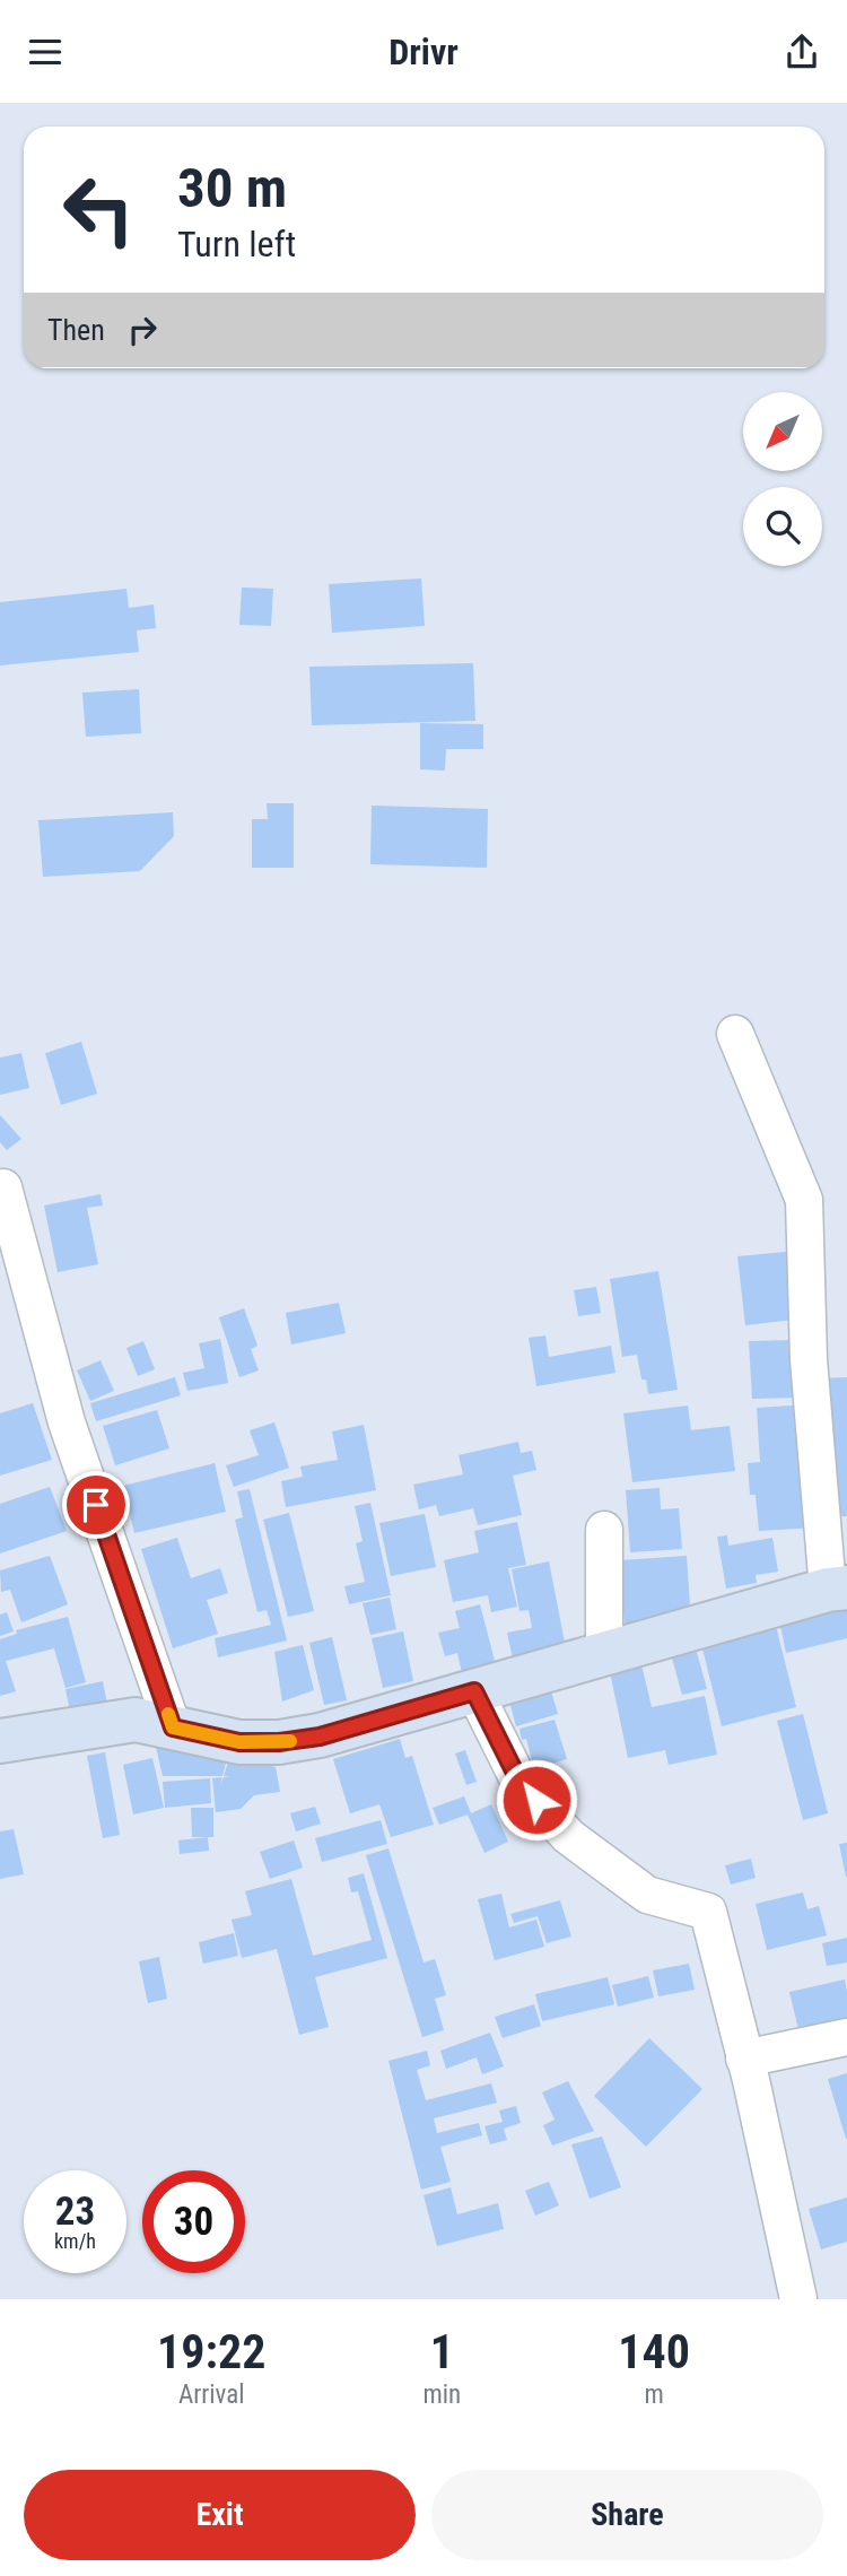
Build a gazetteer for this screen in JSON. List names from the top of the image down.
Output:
{
  "north": "bottom left",
  "page": {
    "header": "Drivr",
    "turn": ["30 m", "Turn left"],
    "then": "Then",
    "speed": "23 km/h",
    "limit": "30",
    "eta": [
      "19:22",
      "Arrival",
      "1",
      "min",
      "140",
      "m"
    ],
    "buttons": ["Exit", "Share"]
  }
}
